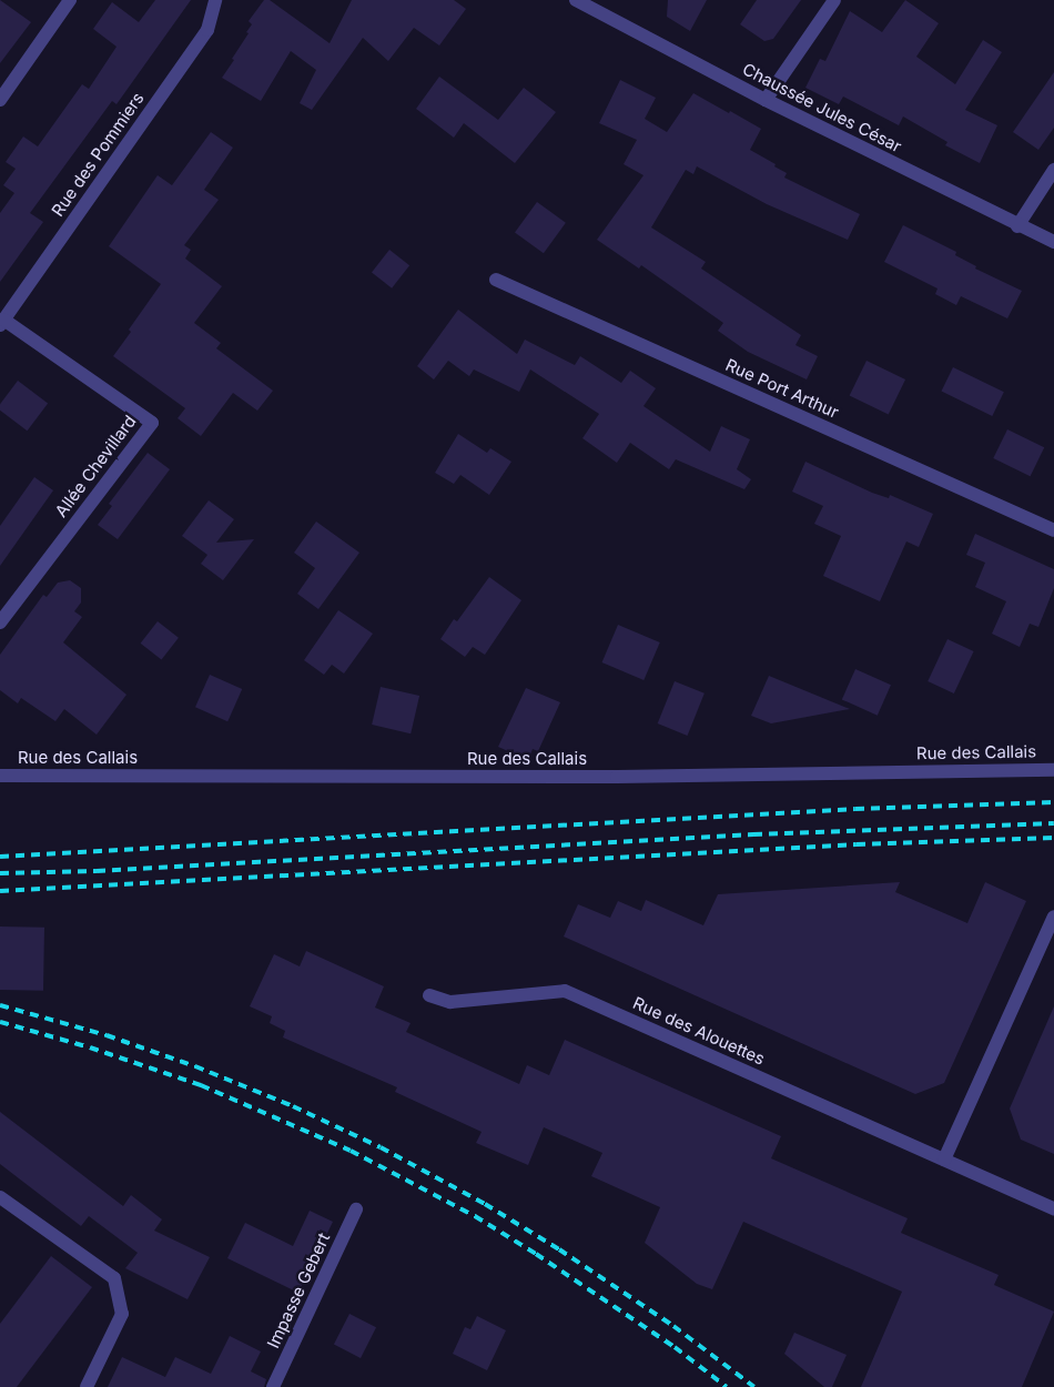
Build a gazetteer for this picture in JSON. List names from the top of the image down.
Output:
{
  "streets": {
    "street": [
      "Chaussée Jules César",
      "Rue des Pommiers",
      "Rue Port Arthur",
      "Allée Chevillard",
      "Rue des Callais",
      "Rue des Alouettes",
      "Impasse Gebert"
    ]
  },
  "crossings": [
    ["Rue des Pommiers", "Allée Chevillard"]
  ]
}
